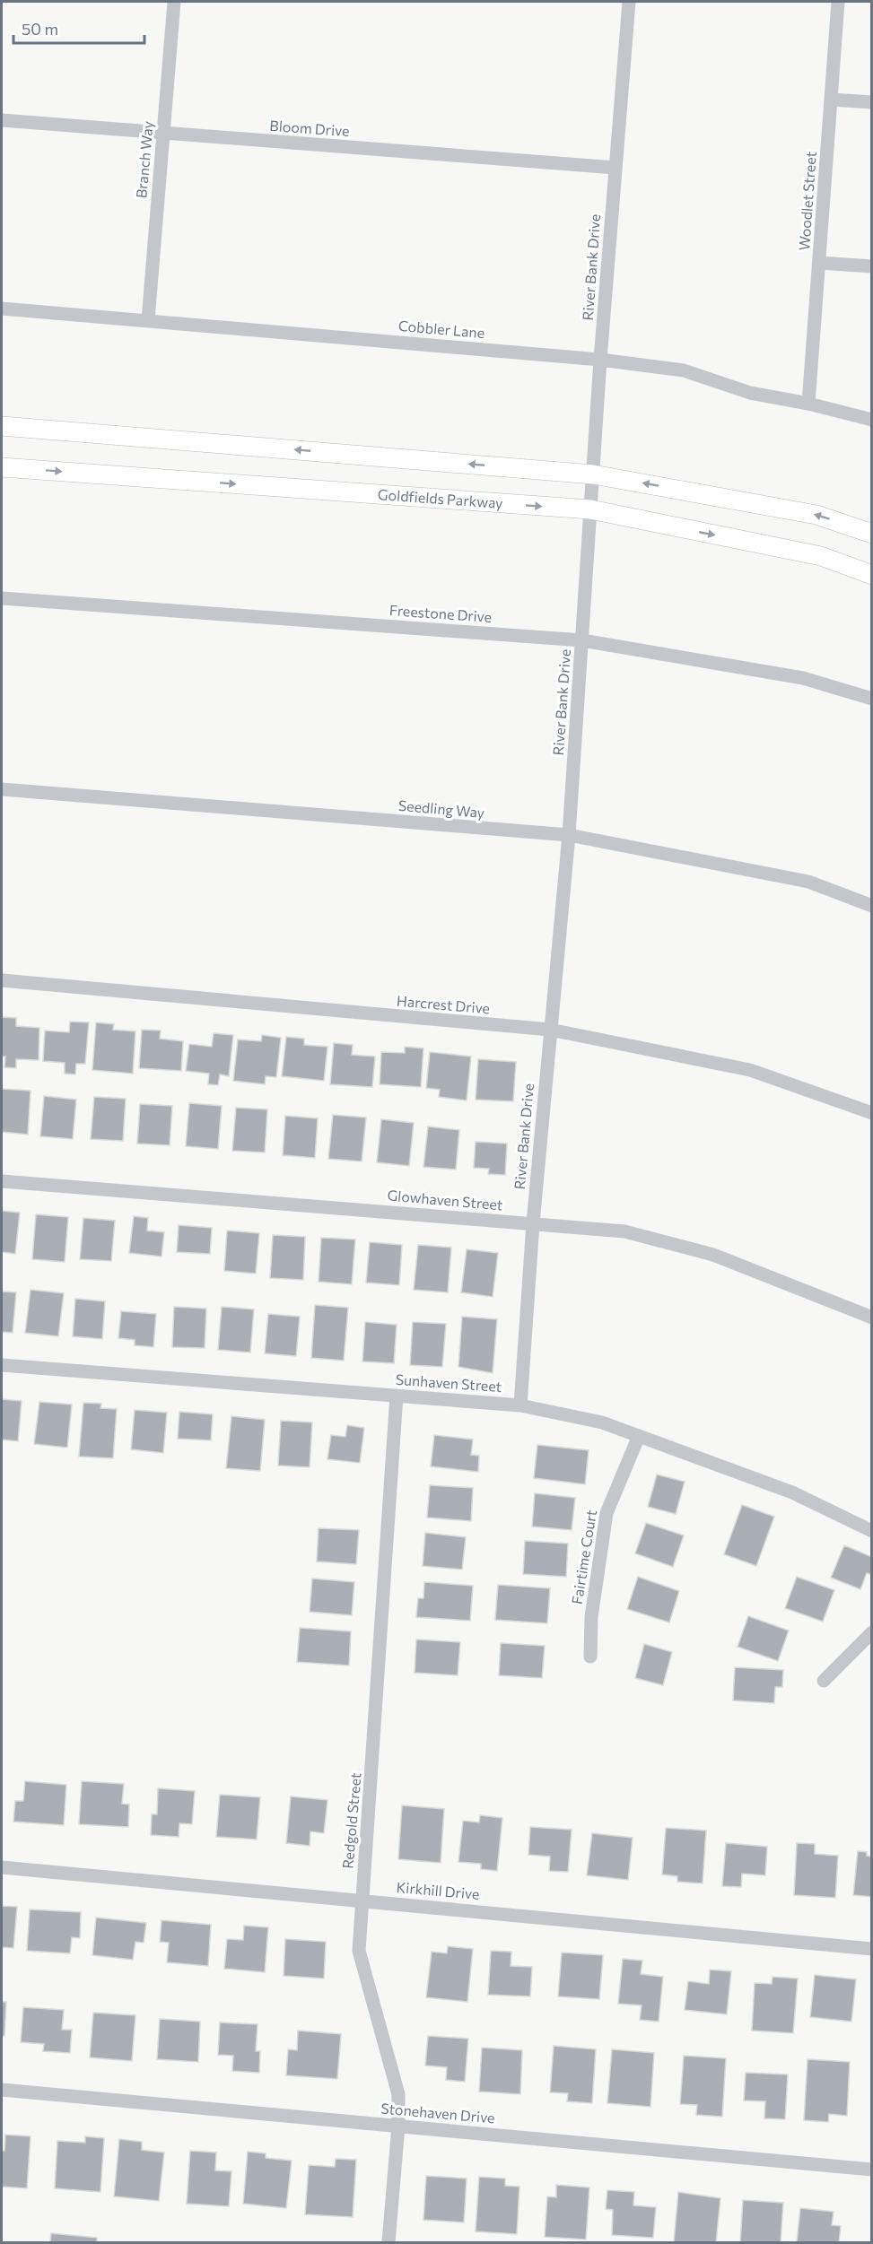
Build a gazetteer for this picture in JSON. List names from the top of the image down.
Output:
{
  "streets": {
    "main road": ["Goldfields Parkway"],
    "street": [
      "Bloom Drive",
      "Branch Way",
      "Woodlet Street",
      "River Bank Drive",
      "Cobbler Lane",
      "Freestone Drive",
      "Seedling Way",
      "Harcrest Drive",
      "Glowhaven Street",
      "Sunhaven Street",
      "Fairtime Court",
      "Redgold Street",
      "Kirkhill Drive",
      "Stonehaven Drive"
    ]
  },
  "crossings": [
    ["Bloom Drive", "Branch Way"],
    ["Bloom Drive", "River Bank Drive"],
    ["Branch Way", "Cobbler Lane"],
    ["Woodlet Street", "Cobbler Lane"],
    ["River Bank Drive", "Cobbler Lane"],
    ["River Bank Drive", "Goldfields Parkway"],
    ["River Bank Drive", "Freestone Drive"],
    ["River Bank Drive", "Seedling Way"],
    ["River Bank Drive", "Harcrest Drive"],
    ["River Bank Drive", "Glowhaven Street"],
    ["River Bank Drive", "Sunhaven Street"],
    ["Sunhaven Street", "Fairtime Court"],
    ["Sunhaven Street", "Redgold Street"],
    ["Redgold Street", "Kirkhill Drive"],
    ["Redgold Street", "Stonehaven Drive"]
  ],
  "scale_bar": "50 m"
}
